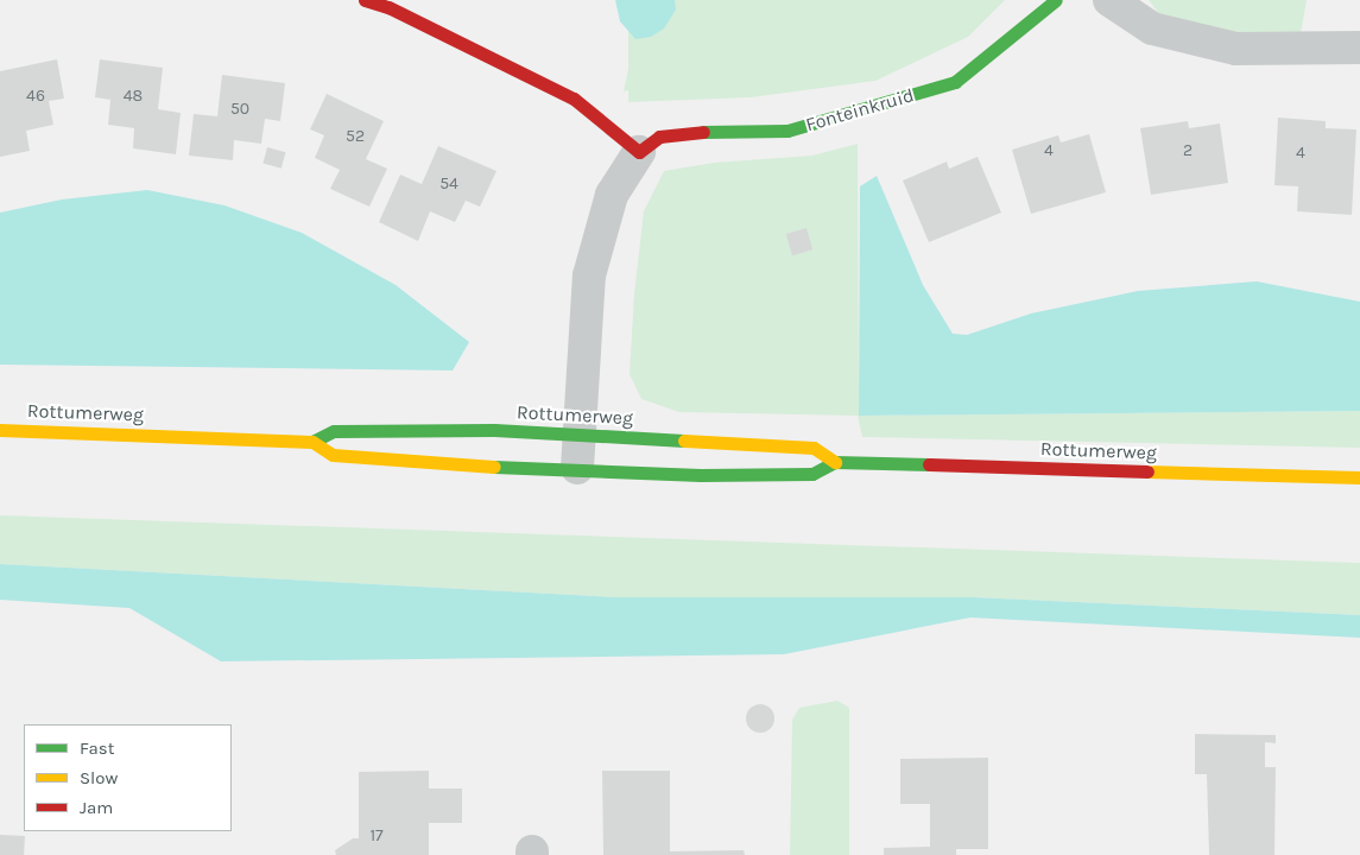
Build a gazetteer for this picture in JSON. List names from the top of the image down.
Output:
{
  "streets": {
    "main road": ["Fonteinkruid", "Rottumerweg"]
  },
  "crossings": [
    ["Fonteinkruid", "Rottumerweg"]
  ],
  "house_numbers": [
    "46",
    "48",
    "50",
    "52",
    "4",
    "2",
    "4",
    "54",
    "17"
  ],
  "legend": ["Fast", "Slow", "Jam"]
}
